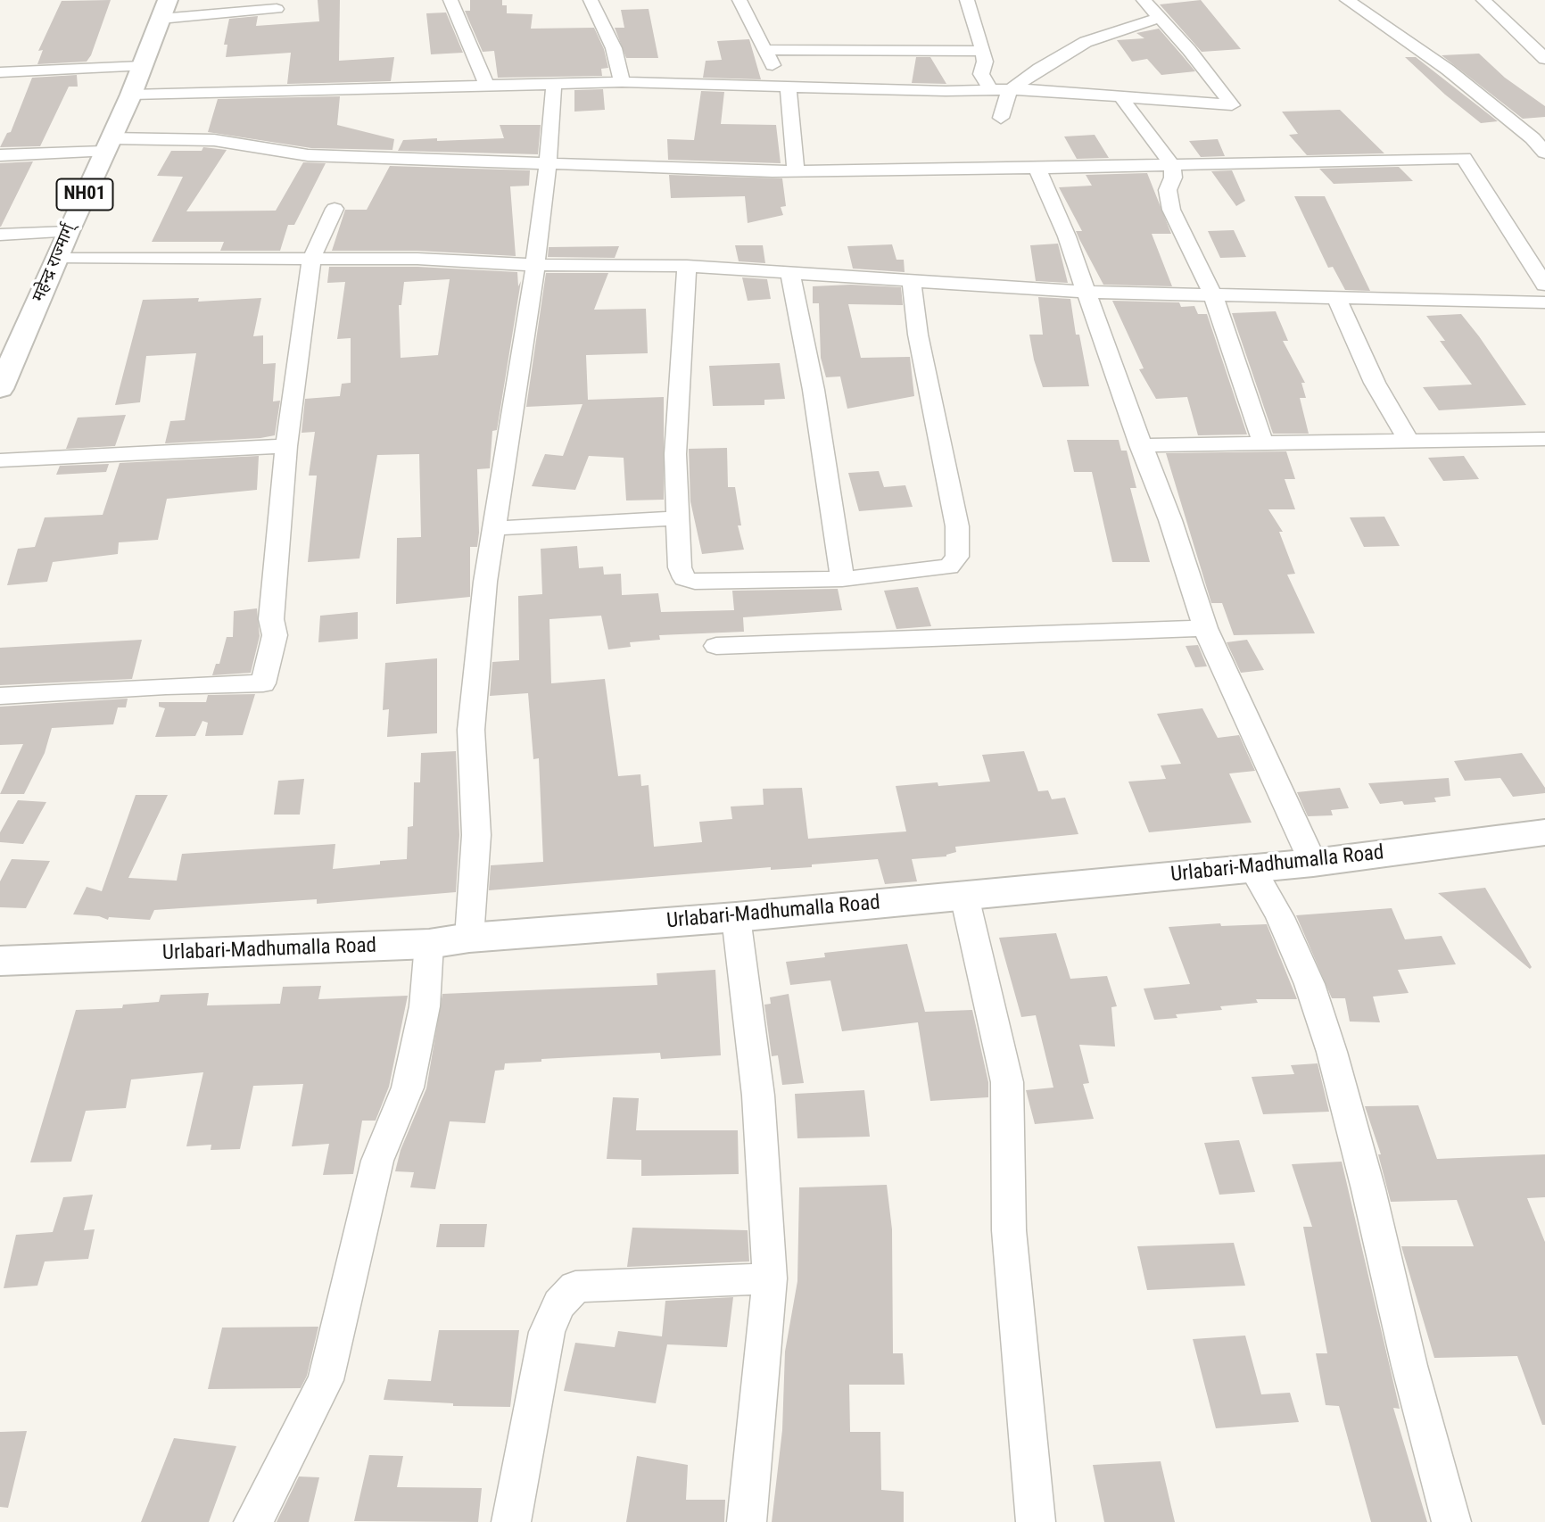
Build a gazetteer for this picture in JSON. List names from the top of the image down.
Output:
{
  "streets": {
    "main road": ["NH01", "महेन्द्र राज्मार्ग्", "Urlabari-Madhumalla Road"]
  }
}
